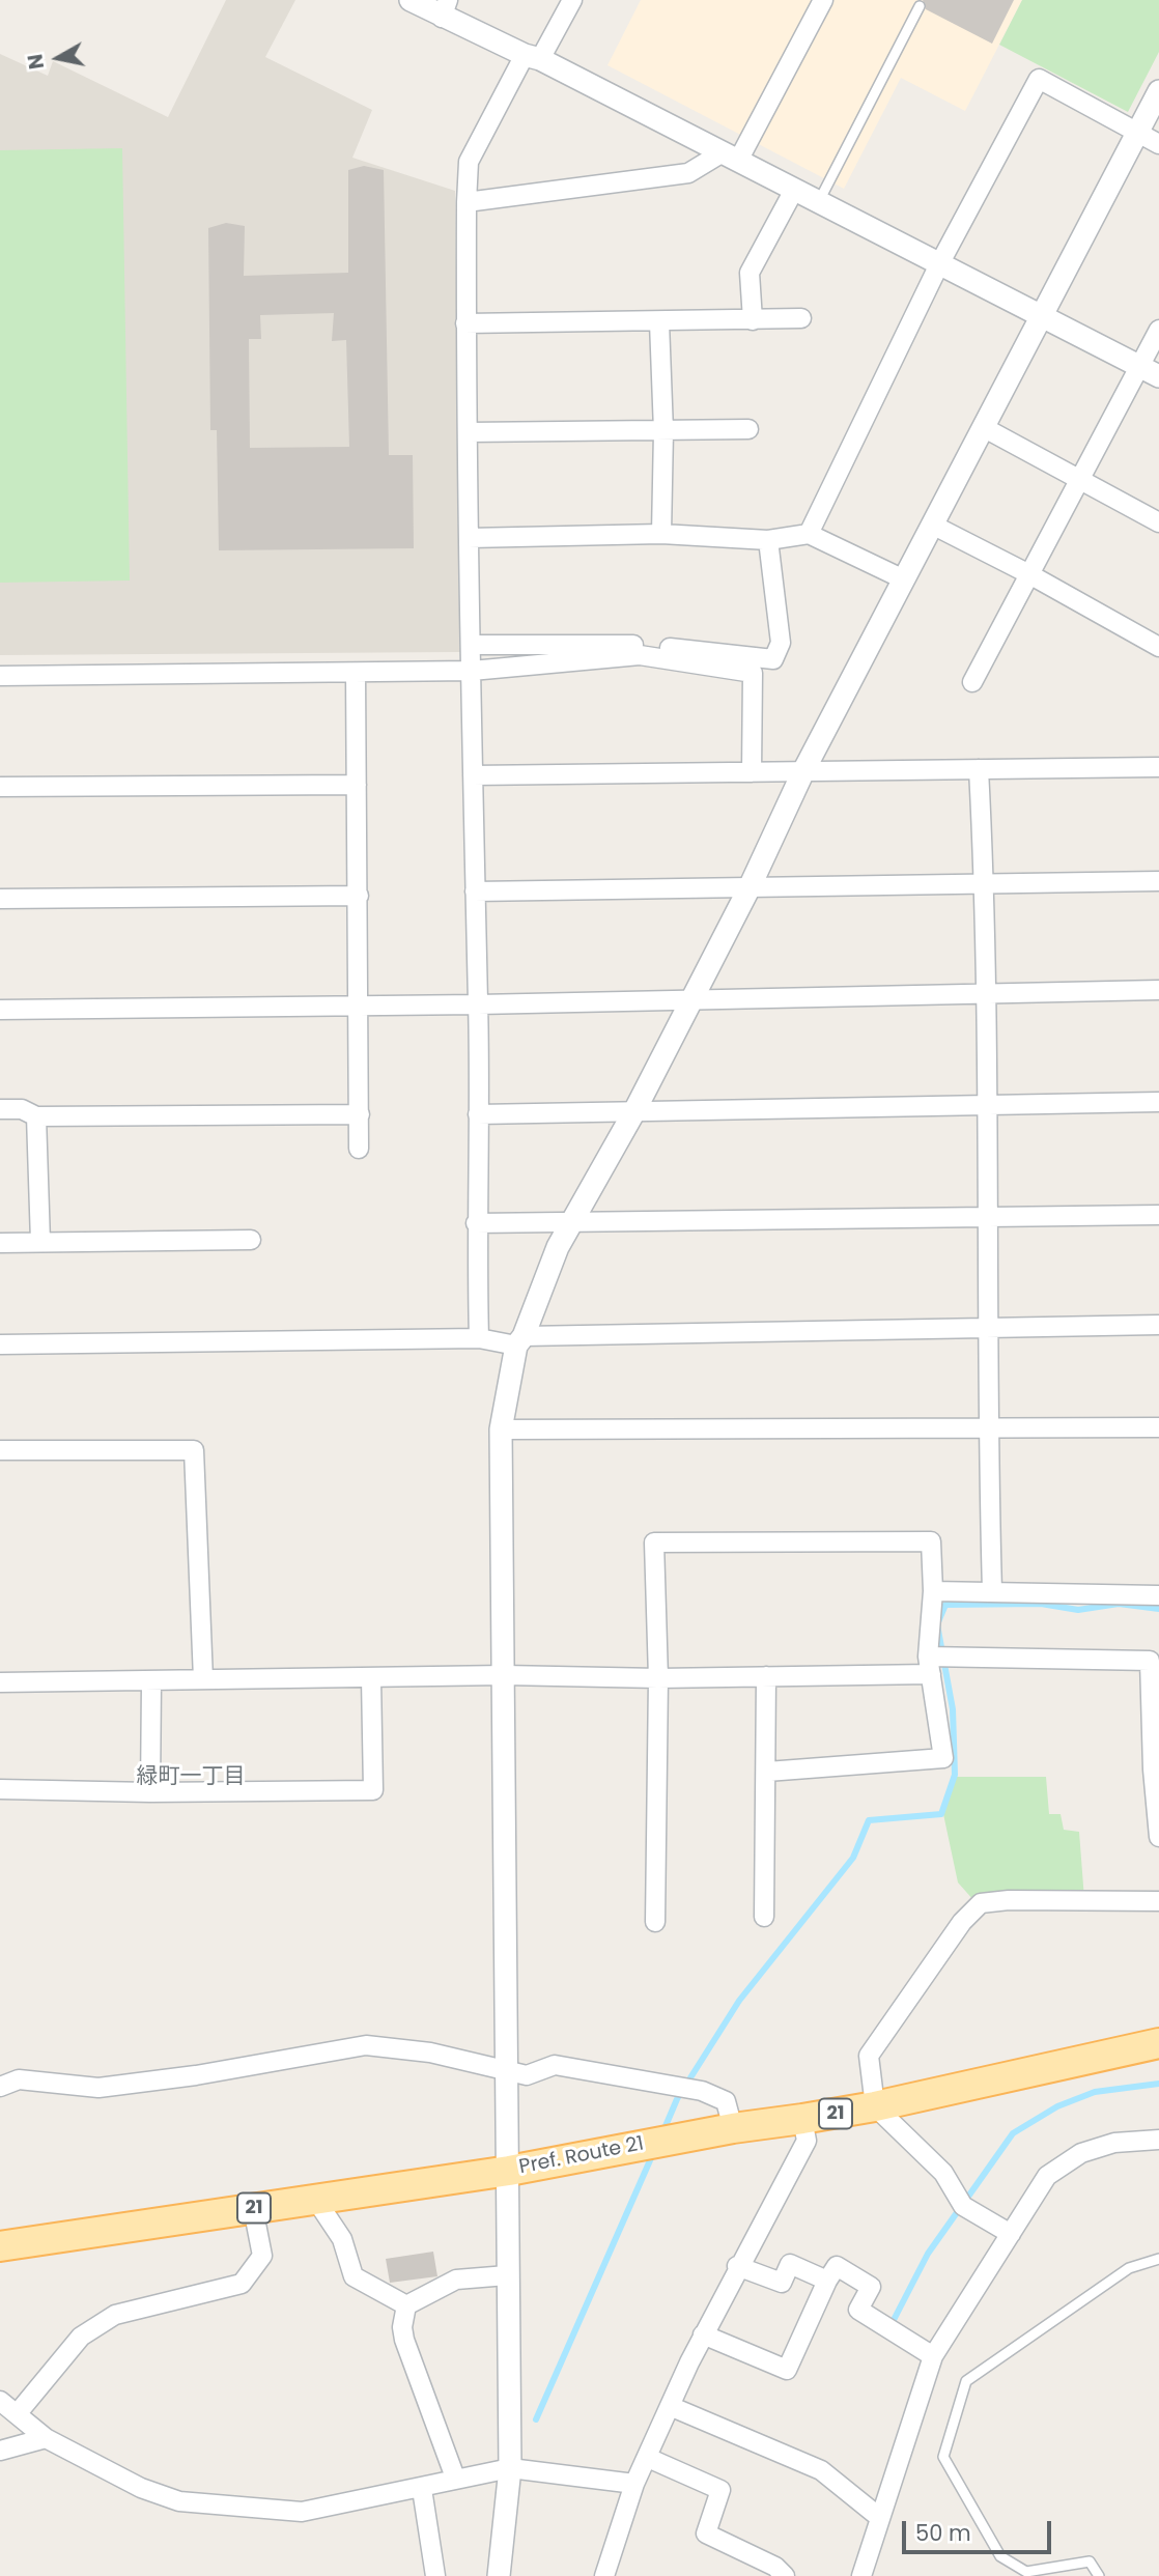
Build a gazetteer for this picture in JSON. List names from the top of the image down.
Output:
{
  "streets": {
    "main road": ["21", "Pref. Route 21"]
  },
  "districts": ["緑町一丁目"],
  "scale_bar": "50 m",
  "north": "left"
}
